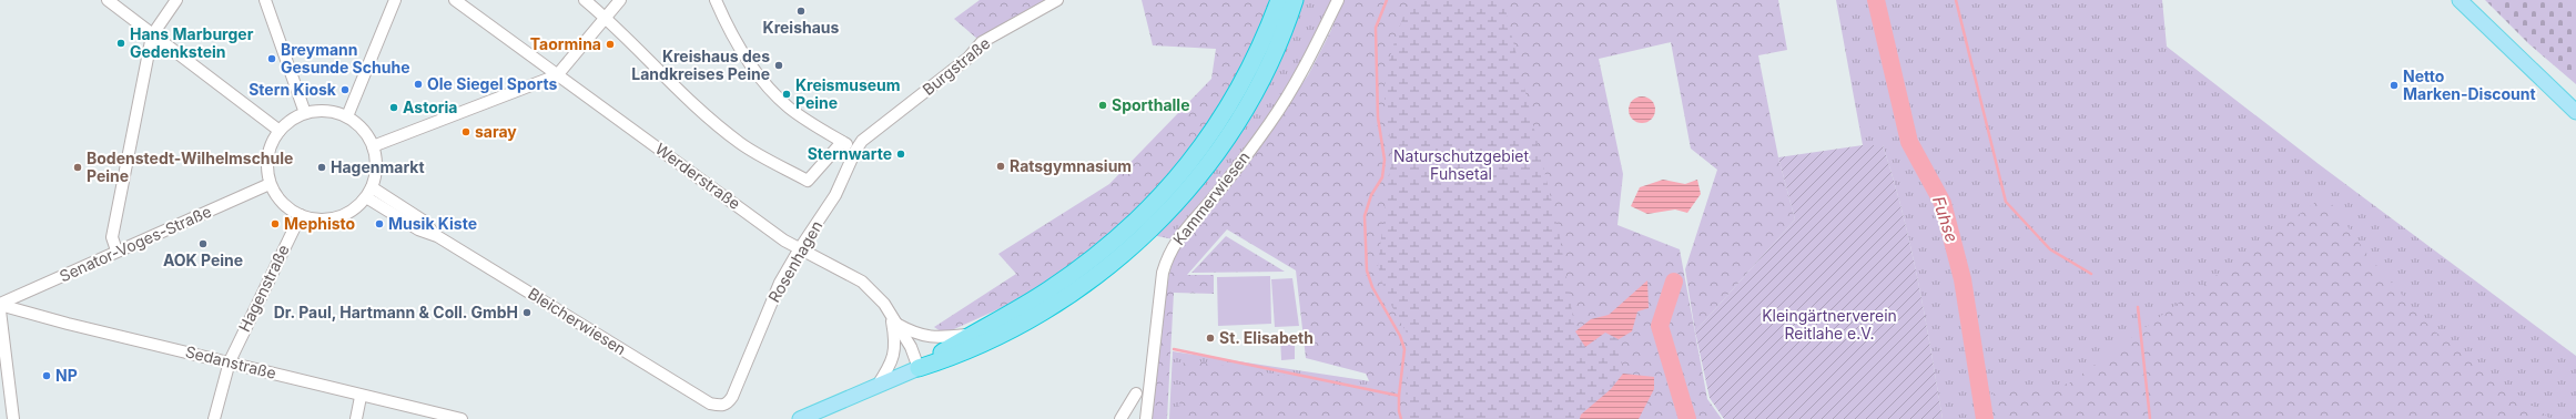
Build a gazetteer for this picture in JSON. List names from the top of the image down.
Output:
{
  "streets": {
    "street": [
      "Burgstraße",
      "Werderstraße",
      "Kammerwiesen",
      "Senator-Voges-Straße",
      "Rosenhagen",
      "Hagenstraße",
      "Bleicherwiesen",
      "Sedanstraße"
    ]
  },
  "crossings": [
    ["Burgstraße", "Rosenhagen"],
    ["Werderstraße", "Rosenhagen"],
    ["Senator-Voges-Straße", "Hagenstraße"],
    ["Senator-Voges-Straße", "Bleicherwiesen"],
    ["Senator-Voges-Straße", "Sedanstraße"],
    ["Rosenhagen", "Bleicherwiesen"],
    ["Hagenstraße", "Bleicherwiesen"],
    ["Hagenstraße", "Sedanstraße"]
  ],
  "water": ["Fuhse"],
  "parks": ["Naturschutzgebiet Fuhsetal", "Kleingärtnerverein Reitlahe e.V."],
  "places": [
    "Kreishaus",
    "Hans Marburger Gedenkstein",
    "Taormina",
    "Breymann Gesunde Schuhe",
    "Kreishaus des Landkreises Peine",
    "Ole Siegel Sports",
    "Netto Marken-Discount",
    "Stern Kiosk",
    "Kreismuseum Peine",
    "Sporthalle",
    "Astoria",
    "saray",
    "Sternwarte",
    "Ratsgymnasium",
    "Bodenstedt-Wilhelmschule Peine",
    "Hagenmarkt",
    "Mephisto",
    "Musik Kiste",
    "AOK Peine",
    "Dr. Paul, Hartmann & Coll. GmbH",
    "St. Elisabeth",
    "NP"
  ]
}
